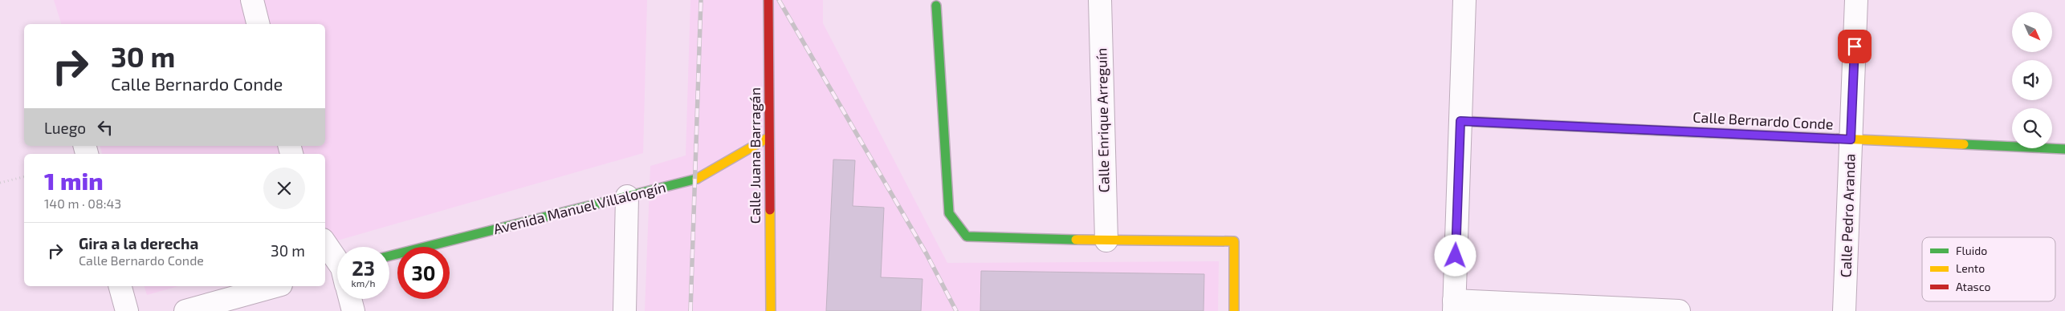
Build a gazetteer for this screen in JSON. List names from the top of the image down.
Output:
{
  "streets": {
    "street": [
      "Calle Enrique Arreguín",
      "Calle Bernardo Conde",
      "Calle Juana Barragán",
      "Avenida Manuel Villalongín",
      "Calle Pedro Aranda"
    ]
  },
  "crossings": [
    ["Calle Bernardo Conde", "Calle Pedro Aranda"],
    ["Calle Juana Barragán", "Avenida Manuel Villalongín"]
  ],
  "legend": ["Fluido", "Lento", "Atasco"],
  "north": "bottom right",
  "page": {
    "turn": ["30 m", "Calle Bernardo Conde"],
    "then": "Luego",
    "heading": ["1 min", "140 m · 08:43"],
    "list": [
      {
        "name": "Gira a la derecha",
        "note": "Calle Bernardo Conde",
        "value": "30 m"
      }
    ],
    "speed": "23 km/h",
    "limit": "30"
  }
}
